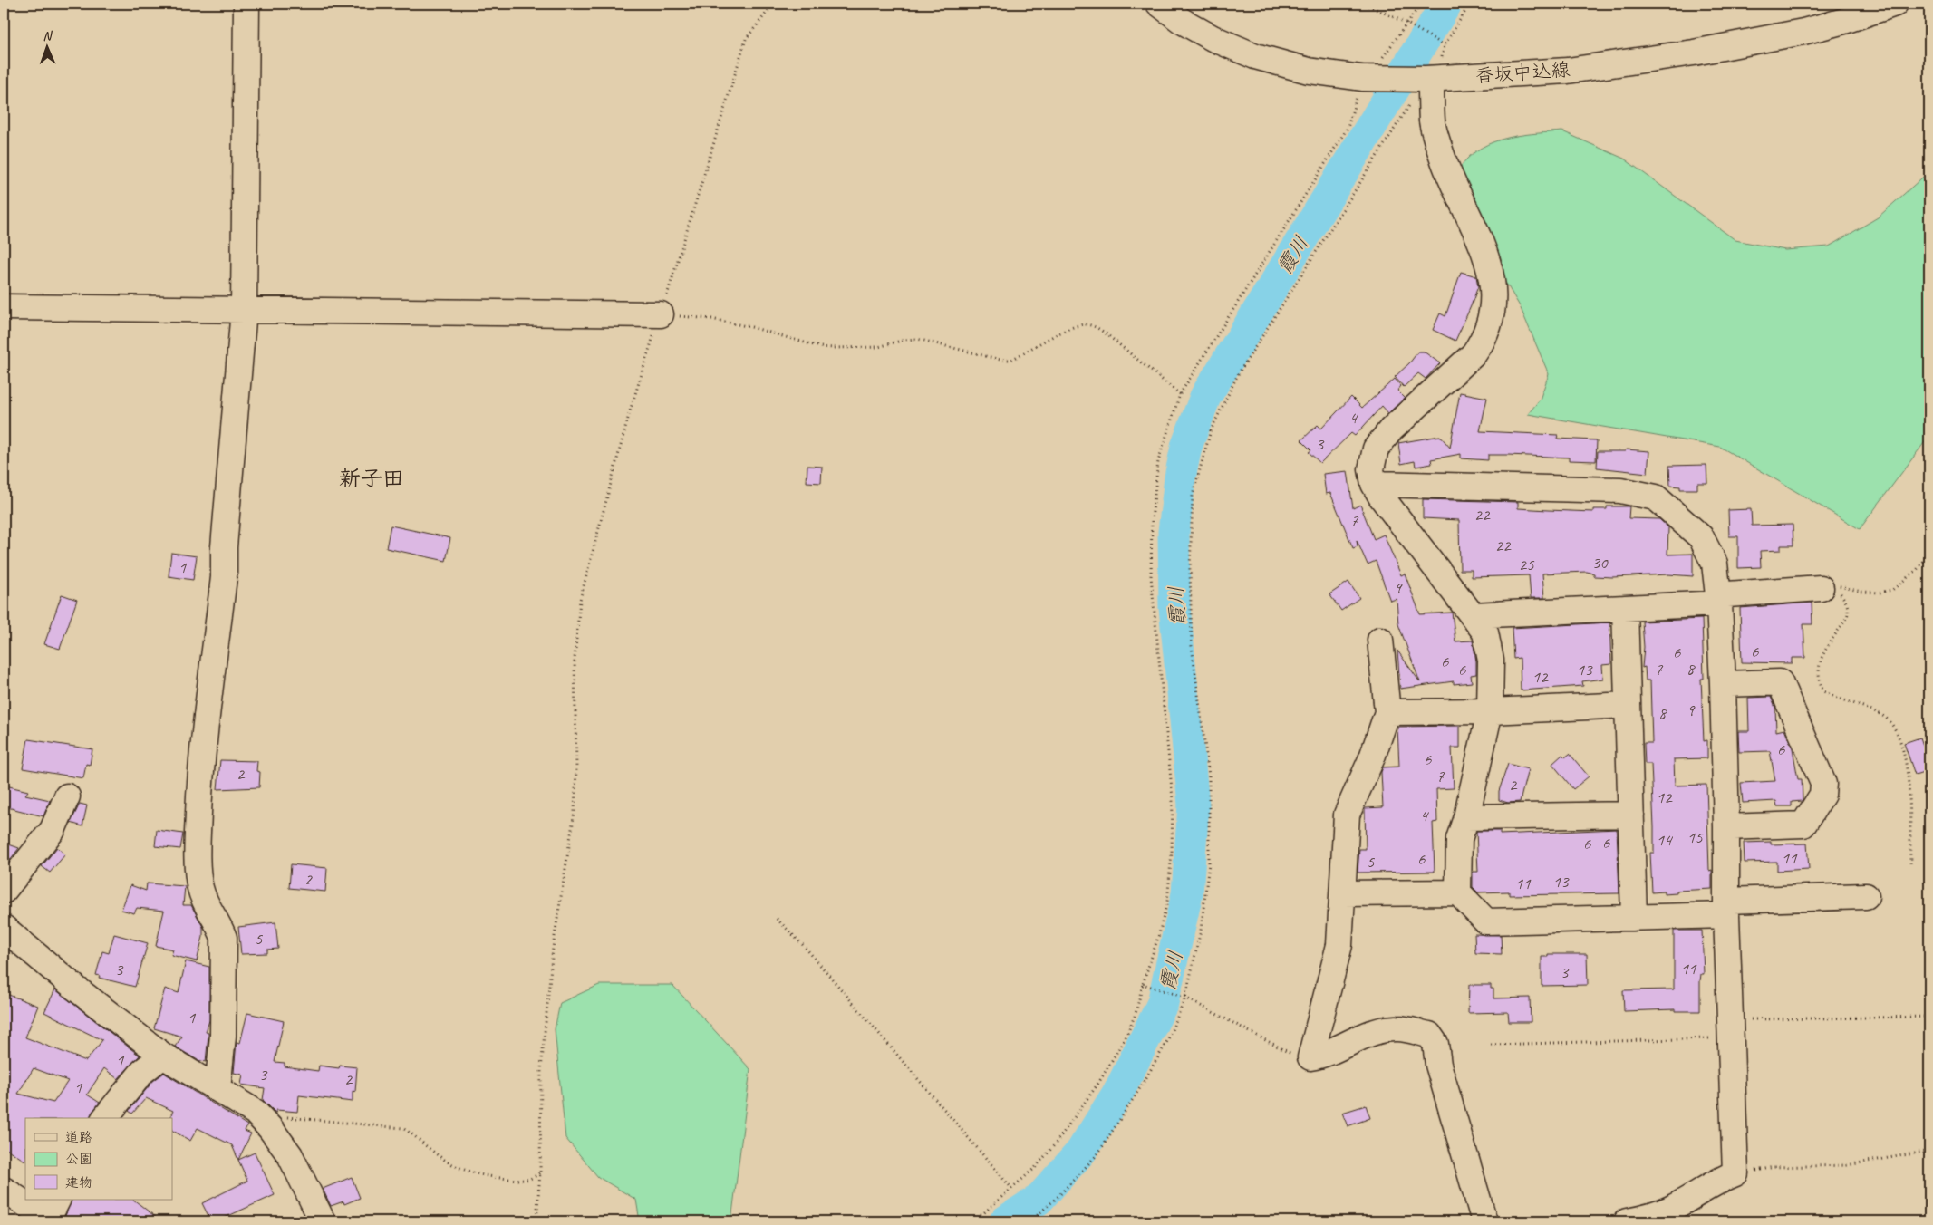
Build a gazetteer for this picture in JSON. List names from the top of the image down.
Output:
{
  "streets": {
    "street": ["香坂中込線"]
  },
  "districts": ["新子田"],
  "water": ["霞川"],
  "house_numbers": [
    "4",
    "3",
    "22",
    "7",
    "22",
    "30",
    "25",
    "1",
    "9",
    "6",
    "6",
    "6",
    "8",
    "6",
    "13",
    "7",
    "12",
    "9",
    "8",
    "6",
    "6",
    "2",
    "7",
    "2",
    "12",
    "4",
    "15",
    "14",
    "6",
    "6",
    "11",
    "6",
    "5",
    "2",
    "13",
    "11",
    "5",
    "11",
    "3",
    "3",
    "1",
    "1",
    "3",
    "2",
    "1"
  ],
  "legend": ["道路", "公園", "建物"],
  "north": "top"
}
